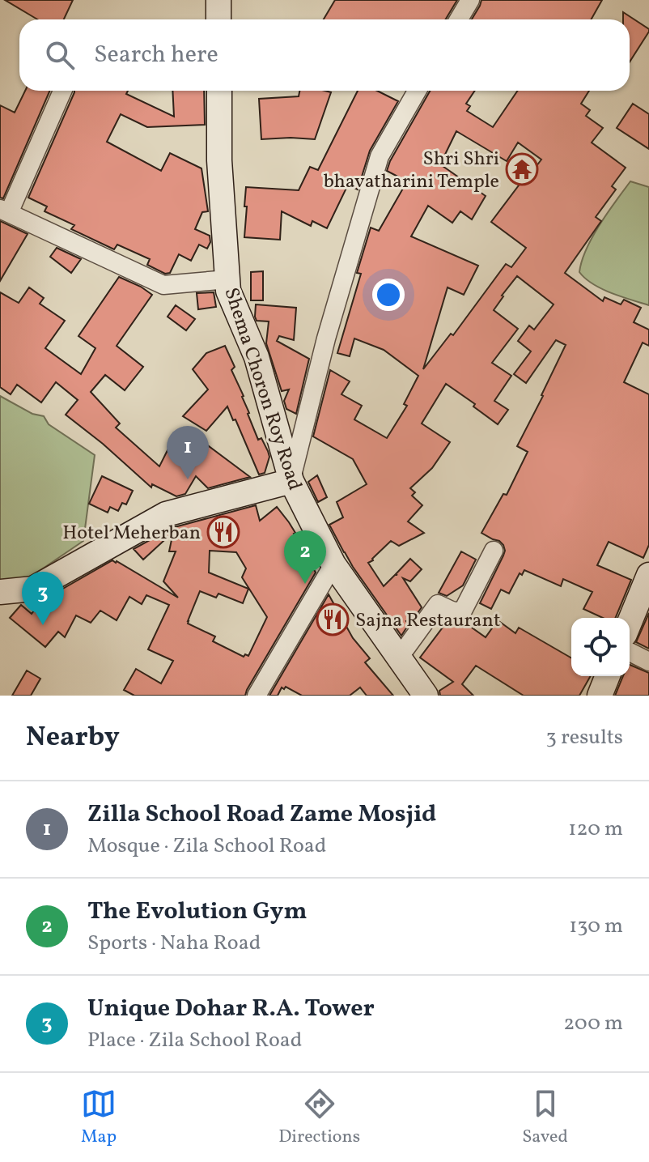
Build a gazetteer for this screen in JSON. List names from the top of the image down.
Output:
{
  "streets": {
    "main road": ["Shema Choron Roy Road"]
  },
  "places": {
    "temple": ["Shri Shri bhavatharini Temple"],
    "restaurant": ["Hotel Meherban", "Sajna Restaurant"]
  },
  "page": {
    "search": "Search here",
    "pins": ["1", "2", "3"],
    "heading": ["Nearby", "3 results"],
    "list": [
      {
        "mark": "1",
        "name": "Zilla School Road Zame Mosjid",
        "note": "Mosque · Zila School Road",
        "value": "120 m"
      },
      {
        "mark": "2",
        "name": "The Evolution Gym",
        "note": "Sports · Naha Road",
        "value": "130 m"
      },
      {
        "mark": "3",
        "name": "Unique Dohar R.A. Tower",
        "note": "Place · Zila School Road",
        "value": "200 m"
      }
    ],
    "nav": ["Map", "Directions", "Saved"]
  }
}
